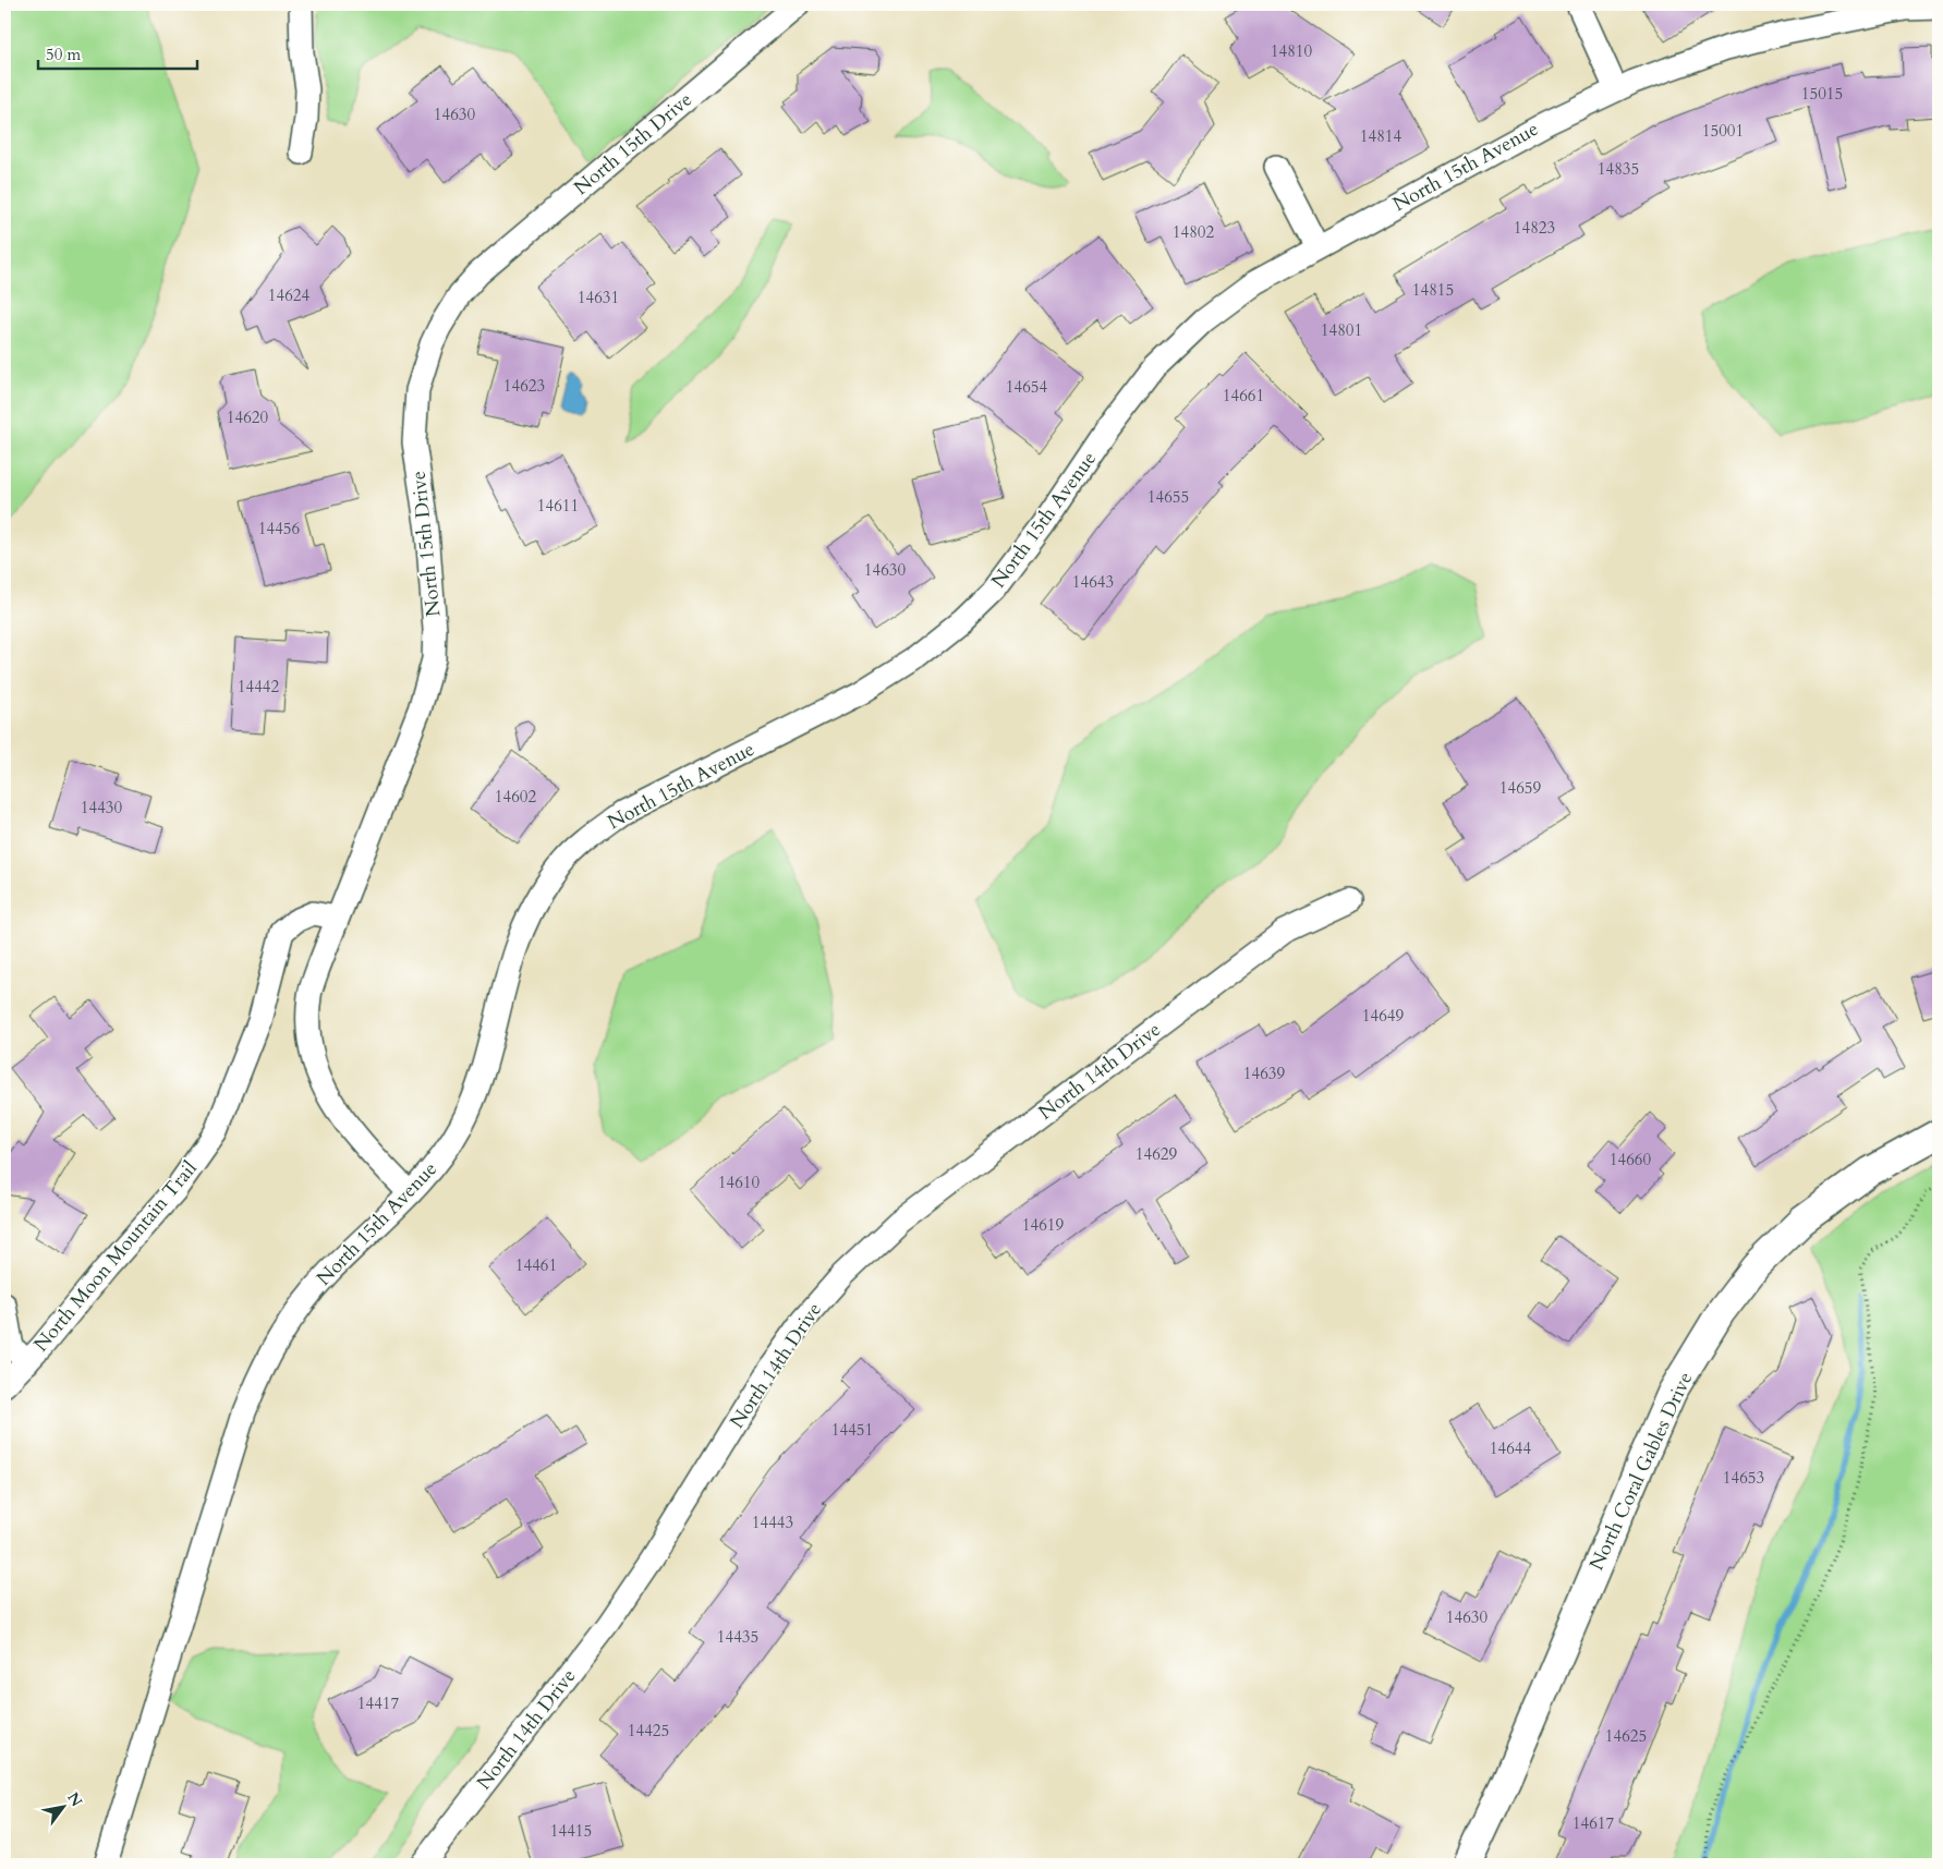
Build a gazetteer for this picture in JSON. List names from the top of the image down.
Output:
{
  "streets": {
    "street": [
      "North 15th Drive",
      "North 15th Avenue",
      "North 14th Drive",
      "North Moon Mountain Trail",
      "North Coral Gables Drive"
    ]
  },
  "crossings": [
    ["North 15th Drive", "North 15th Avenue"],
    ["North 15th Drive", "North Moon Mountain Trail"]
  ],
  "house_numbers": [
    "14810",
    "15015",
    "14630",
    "15001",
    "14814",
    "14835",
    "14823",
    "14802",
    "14815",
    "14624",
    "14631",
    "14801",
    "14623",
    "14654",
    "14661",
    "14620",
    "14655",
    "14611",
    "14456",
    "14630",
    "14643",
    "14442",
    "14659",
    "14602",
    "14430",
    "14649",
    "14639",
    "14629",
    "14660",
    "14610",
    "14619",
    "14461",
    "14451",
    "14644",
    "14653",
    "14443",
    "14630",
    "14435",
    "14417",
    "14425",
    "14625",
    "14617",
    "14415"
  ],
  "scale_bar": "50 m",
  "north": "top right"
}
